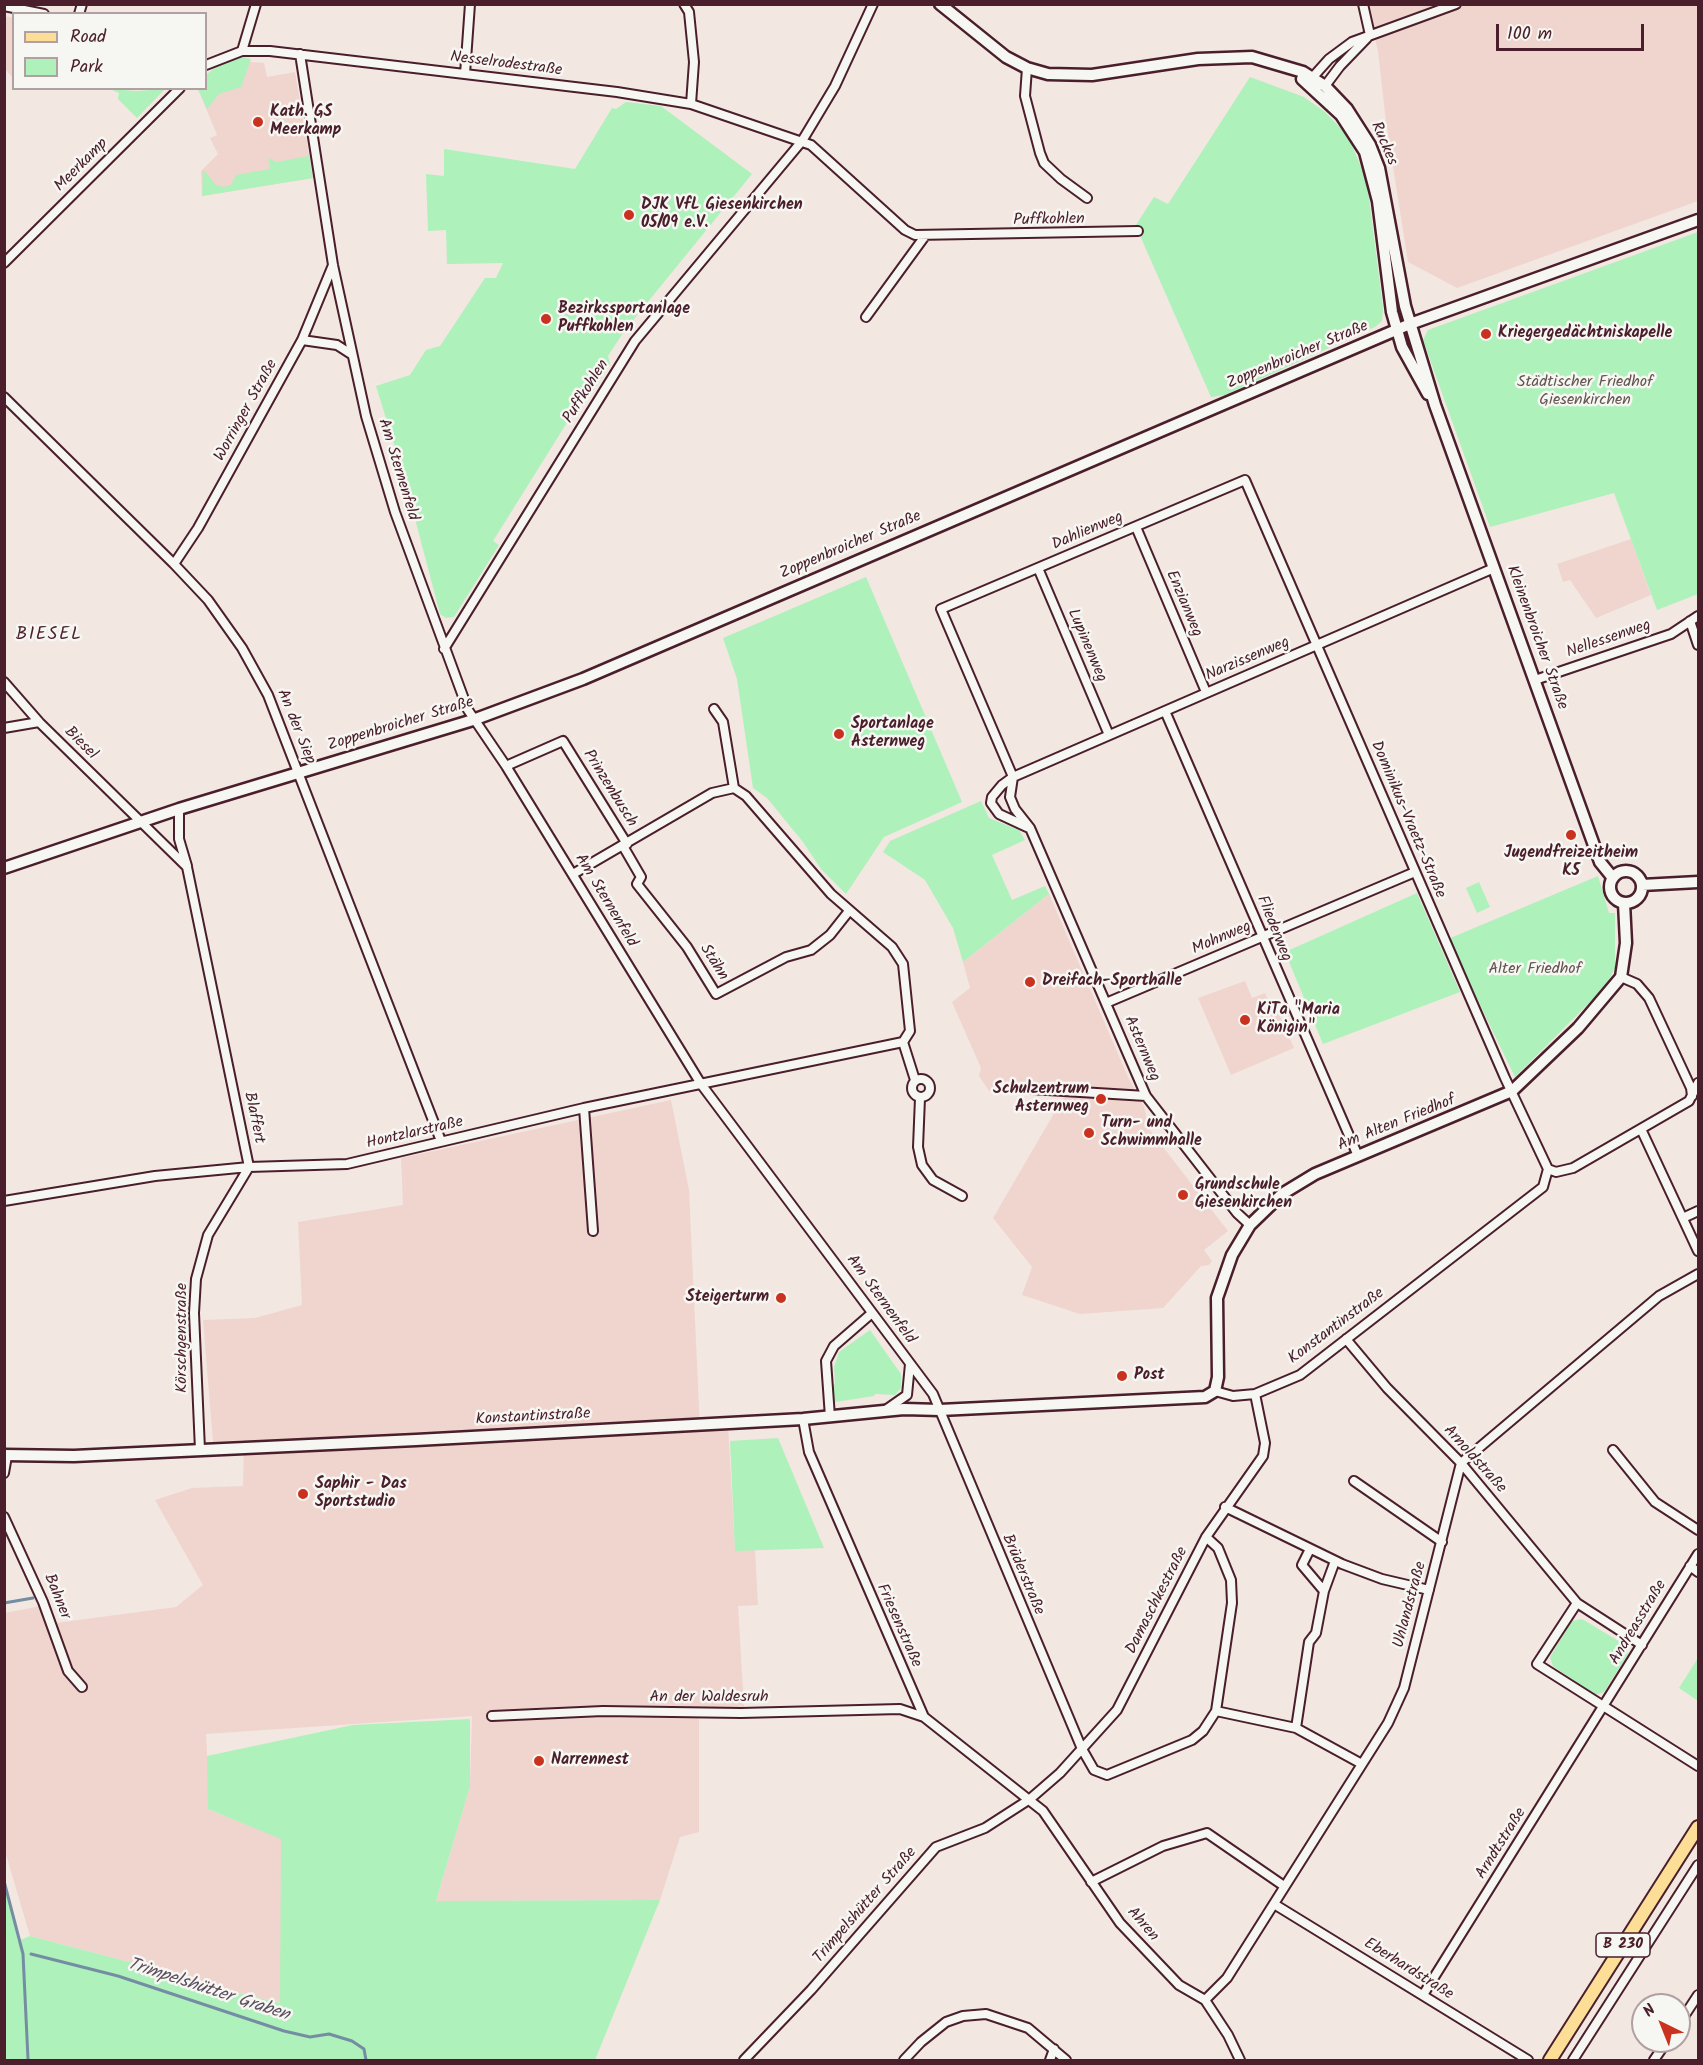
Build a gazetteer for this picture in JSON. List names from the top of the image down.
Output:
{
  "streets": {
    "main road": [
      "Ruckes",
      "Zoppenbroicher Straße",
      "Kleinenbroicher Straße",
      "Am Alten Friedhof",
      "Konstantinstraße",
      "B 230"
    ],
    "street": [
      "Nesselrodestraße",
      "Meerkamp",
      "Puffkohlen",
      "Worringer Straße",
      "Am Sternenfeld",
      "Dahlienweg",
      "Enzianweg",
      "Nellessenweg",
      "Lupinenweg",
      "Narzissenweg",
      "An der Siep",
      "Biesel",
      "Prinzenbusch",
      "Dominikus-Vraetz-Straße",
      "Fliederweg",
      "Mohnweg",
      "Stähn",
      "Asternweg",
      "Blaffert",
      "Hontzlarstraße",
      "Körschgenstraße",
      "Arnoldstraße",
      "Brüderstraße",
      "Bahner",
      "Damaschkestraße",
      "Uhlandstraße",
      "Andreasstraße",
      "Friesenstraße",
      "An der Waldesruh",
      "Arndtstraße",
      "Trimpelshütter Straße",
      "Ahren",
      "Eberhardstraße"
    ]
  },
  "crossings": [
    ["Nesselrodestraße", "Puffkohlen"],
    ["Nesselrodestraße", "Am Sternenfeld"],
    ["Ruckes", "Zoppenbroicher Straße"],
    ["Ruckes", "Kleinenbroicher Straße"],
    ["Puffkohlen", "Am Sternenfeld"],
    ["Zoppenbroicher Straße", "Am Sternenfeld"],
    ["Zoppenbroicher Straße", "Kleinenbroicher Straße"],
    ["Zoppenbroicher Straße", "An der Siep"],
    ["Zoppenbroicher Straße", "Biesel"],
    ["Zoppenbroicher Straße", "Blaffert"],
    ["Worringer Straße", "Am Sternenfeld"],
    ["Worringer Straße", "An der Siep"],
    ["Am Sternenfeld", "Prinzenbusch"],
    ["Am Sternenfeld", "Hontzlarstraße"],
    ["Am Sternenfeld", "Konstantinstraße"],
    ["Am Sternenfeld", "Brüderstraße"],
    ["Dahlienweg", "Enzianweg"],
    ["Dahlienweg", "Lupinenweg"],
    ["Dahlienweg", "Dominikus-Vraetz-Straße"],
    ["Dahlienweg", "Asternweg"],
    ["Enzianweg", "Narzissenweg"],
    ["Kleinenbroicher Straße", "Nellessenweg"],
    ["Kleinenbroicher Straße", "Narzissenweg"],
    ["Lupinenweg", "Narzissenweg"],
    ["Narzissenweg", "Dominikus-Vraetz-Straße"],
    ["Narzissenweg", "Fliederweg"],
    ["Narzissenweg", "Asternweg"],
    ["An der Siep", "Hontzlarstraße"],
    ["Prinzenbusch", "Stähn"],
    ["Dominikus-Vraetz-Straße", "Mohnweg"],
    ["Dominikus-Vraetz-Straße", "Am Alten Friedhof"],
    ["Dominikus-Vraetz-Straße", "Konstantinstraße"],
    ["Fliederweg", "Mohnweg"],
    ["Fliederweg", "Am Alten Friedhof"],
    ["Mohnweg", "Asternweg"],
    ["Asternweg", "Am Alten Friedhof"],
    ["Blaffert", "Hontzlarstraße"],
    ["Blaffert", "Körschgenstraße"],
    ["Am Alten Friedhof", "Konstantinstraße"],
    ["Hontzlarstraße", "Körschgenstraße"],
    ["Konstantinstraße", "Körschgenstraße"],
    ["Konstantinstraße", "Arnoldstraße"],
    ["Konstantinstraße", "Brüderstraße"],
    ["Konstantinstraße", "Damaschkestraße"],
    ["Konstantinstraße", "Friesenstraße"],
    ["Arnoldstraße", "Uhlandstraße"],
    ["Arnoldstraße", "Andreasstraße"],
    ["Brüderstraße", "Damaschkestraße"],
    ["Damaschkestraße", "Friesenstraße"],
    ["Damaschkestraße", "Trimpelshütter Straße"],
    ["Damaschkestraße", "Ahren"],
    ["Uhlandstraße", "Ahren"],
    ["Uhlandstraße", "Eberhardstraße"],
    ["Andreasstraße", "Arndtstraße"],
    ["Friesenstraße", "An der Waldesruh"],
    ["Friesenstraße", "Trimpelshütter Straße"],
    ["Friesenstraße", "Ahren"],
    ["Arndtstraße", "Eberhardstraße"],
    ["Trimpelshütter Straße", "Ahren"]
  ],
  "districts": ["BIESEL"],
  "water": ["Trimpelshütter Graben"],
  "parks": ["Städtischer Friedhof Giesenkirchen", "Alter Friedhof"],
  "places": [
    "Kath. GS Meerkamp",
    "DJK VfL Giesenkirchen 05/09 e.V.",
    "Bezirkssportanlage Puffkohlen",
    "Kriegergedächtniskapelle",
    "Sportanlage Asternweg",
    "Jugendfreizeitheim K5",
    "Dreifach-Sporthalle",
    "KiTa \"Maria Königin\"",
    "Schulzentrum Asternweg",
    "Turn- und Schwimmhalle",
    "Grundschule Giesenkirchen",
    "Steigerturm",
    "Post",
    "Saphir - Das Sportstudio",
    "Narrennest"
  ],
  "legend": ["Road", "Park"],
  "scale_bar": "100 m",
  "north": "top left"
}
